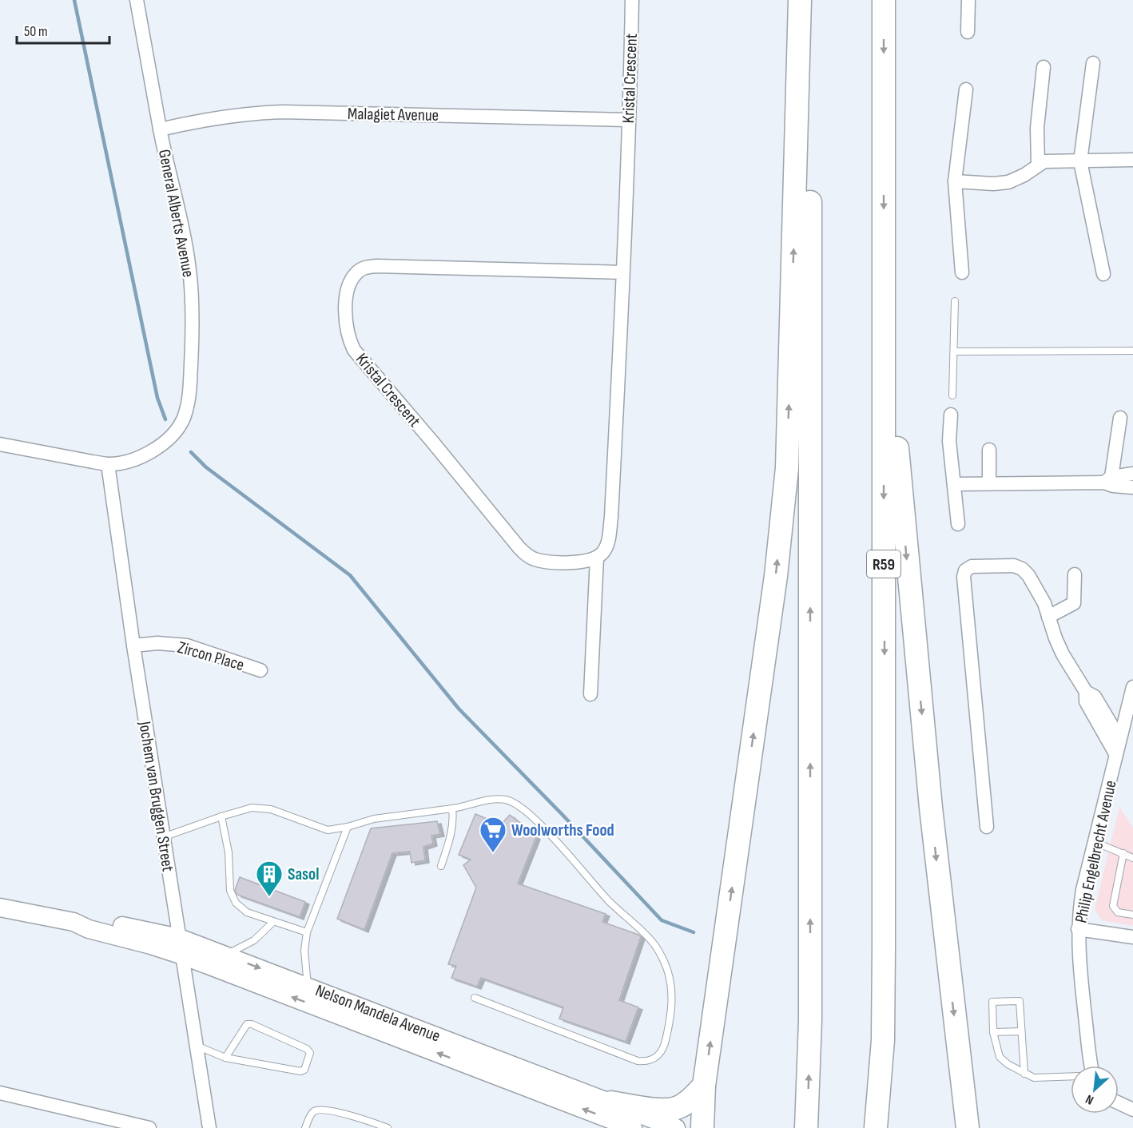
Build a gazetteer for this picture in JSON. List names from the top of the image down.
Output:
{
  "streets": {
    "highway": ["R59"],
    "street": [
      "Kristal Crescent",
      "Malagiet Avenue",
      "General Alberts Avenue",
      "Zircon Place",
      "Jochem van Bruggen Street",
      "Philip Engelbrecht Avenue",
      "Nelson Mandela Avenue"
    ]
  },
  "crossings": [
    ["Kristal Crescent", "Malagiet Avenue"],
    ["Malagiet Avenue", "General Alberts Avenue"],
    ["General Alberts Avenue", "Jochem van Bruggen Street"],
    ["Zircon Place", "Jochem van Bruggen Street"],
    ["Jochem van Bruggen Street", "Nelson Mandela Avenue"]
  ],
  "places": {
    "supermarket": ["Woolworths Food"],
    "building": ["Sasol"]
  },
  "scale_bar": "50 m",
  "north": "bottom left"
}
